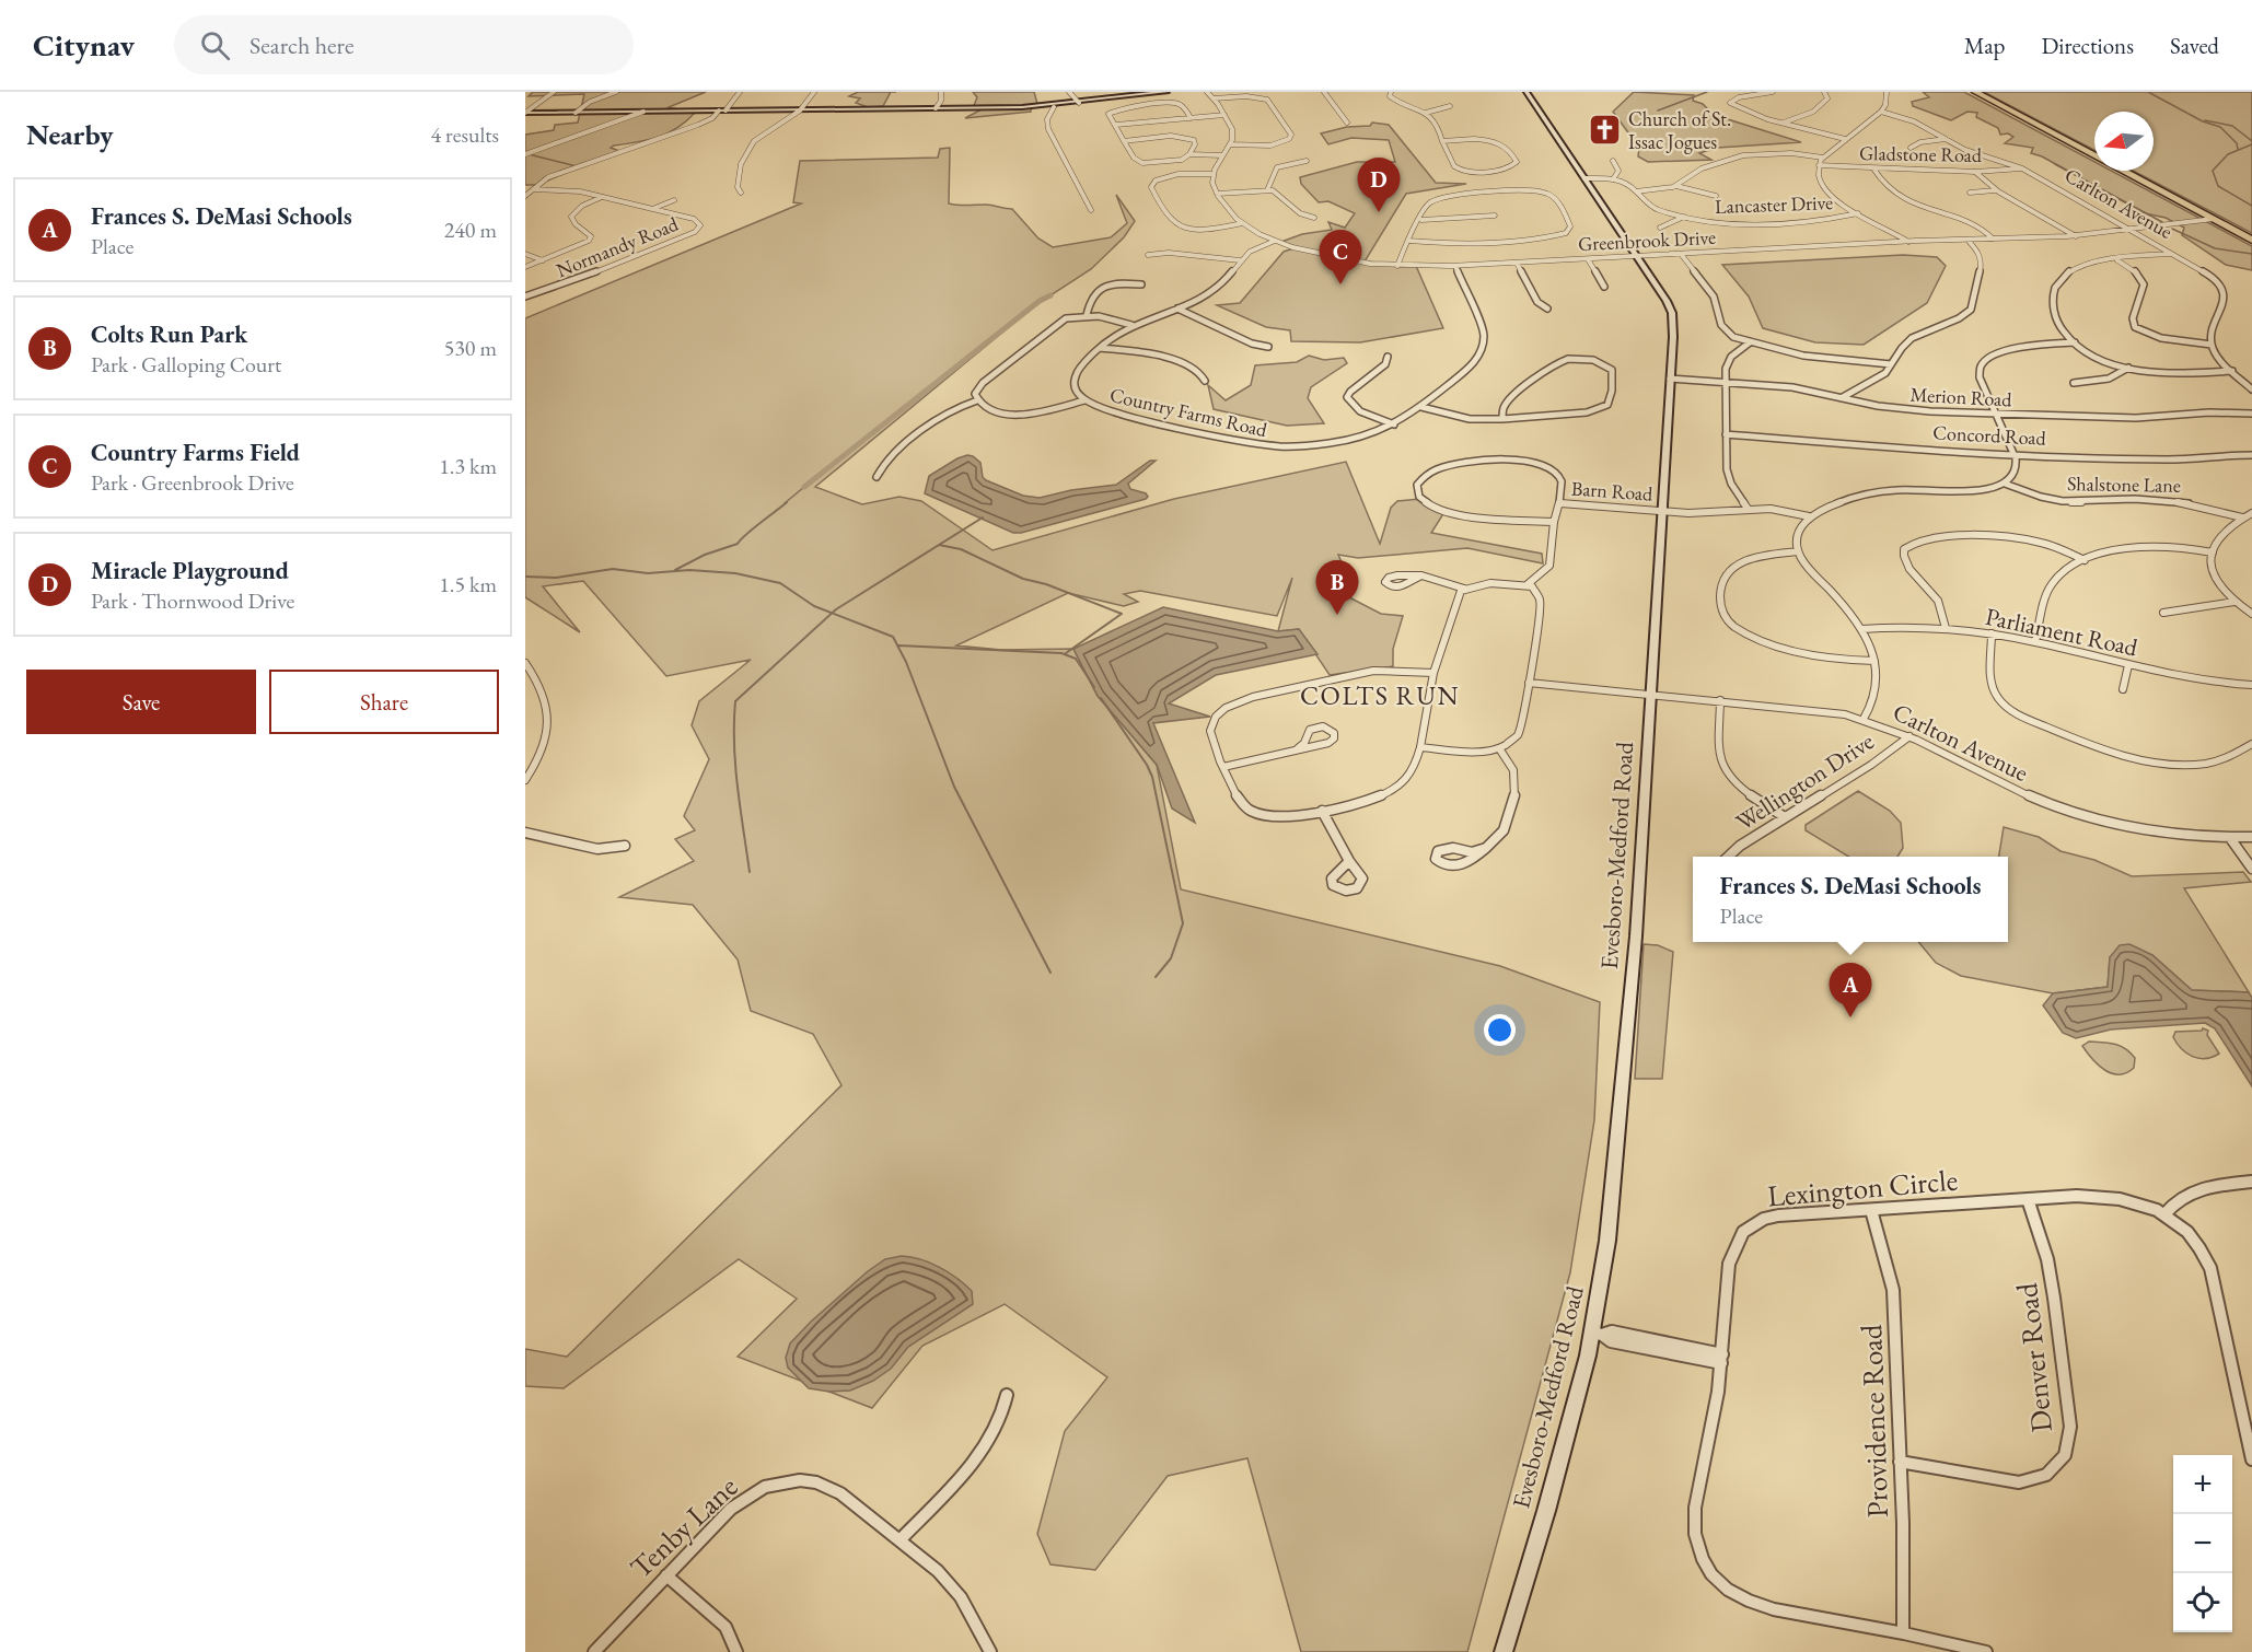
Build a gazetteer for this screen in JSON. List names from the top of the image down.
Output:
{
  "streets": {
    "street": [
      "Gladstone Road",
      "Carlton Avenue",
      "Lancaster Drive",
      "Greenbrook Drive",
      "Normandy Road",
      "Merion Road",
      "Country Farms Road",
      "Concord Road",
      "Shalstone Lane",
      "Barn Road",
      "Parliament Road",
      "Wellington Drive",
      "Evesboro-Medford Road",
      "Lexington Circle",
      "Denver Road",
      "Providence Road",
      "Tenby Lane"
    ]
  },
  "crossings": [
    ["Gladstone Road", "Carlton Avenue"],
    ["Carlton Avenue", "Greenbrook Drive"],
    ["Carlton Avenue", "Wellington Drive"],
    ["Carlton Avenue", "Evesboro-Medford Road"],
    ["Lancaster Drive", "Evesboro-Medford Road"],
    ["Greenbrook Drive", "Country Farms Road"],
    ["Greenbrook Drive", "Evesboro-Medford Road"],
    ["Merion Road", "Evesboro-Medford Road"],
    ["Barn Road", "Evesboro-Medford Road"],
    ["Lexington Circle", "Denver Road"],
    ["Lexington Circle", "Providence Road"],
    ["Denver Road", "Providence Road"]
  ],
  "districts": ["COLTS RUN"],
  "places": {
    "church": ["Church of St. Issac Jogues"]
  },
  "north": "left",
  "page": {
    "header": "Citynav",
    "search": "Search here",
    "nav": ["Map", "Directions", "Saved"],
    "heading": ["Nearby", "4 results"],
    "pins": [
      "D",
      "C",
      "B",
      "A"
    ],
    "list": [
      {
        "mark": "A",
        "name": "Frances S. DeMasi Schools",
        "note": "Place",
        "value": "240 m"
      },
      {
        "mark": "B",
        "name": "Colts Run Park",
        "note": "Park · Galloping Court",
        "value": "530 m"
      },
      {
        "mark": "C",
        "name": "Country Farms Field",
        "note": "Park · Greenbrook Drive",
        "value": "1.3 km"
      },
      {
        "mark": "D",
        "name": "Miracle Playground",
        "note": "Park · Thornwood Drive",
        "value": "1.5 km"
      }
    ],
    "buttons": ["Save", "Share"],
    "popup": ["Frances S. DeMasi Schools", "Place"],
    "map_buttons": ["+", "−"]
  }
}
